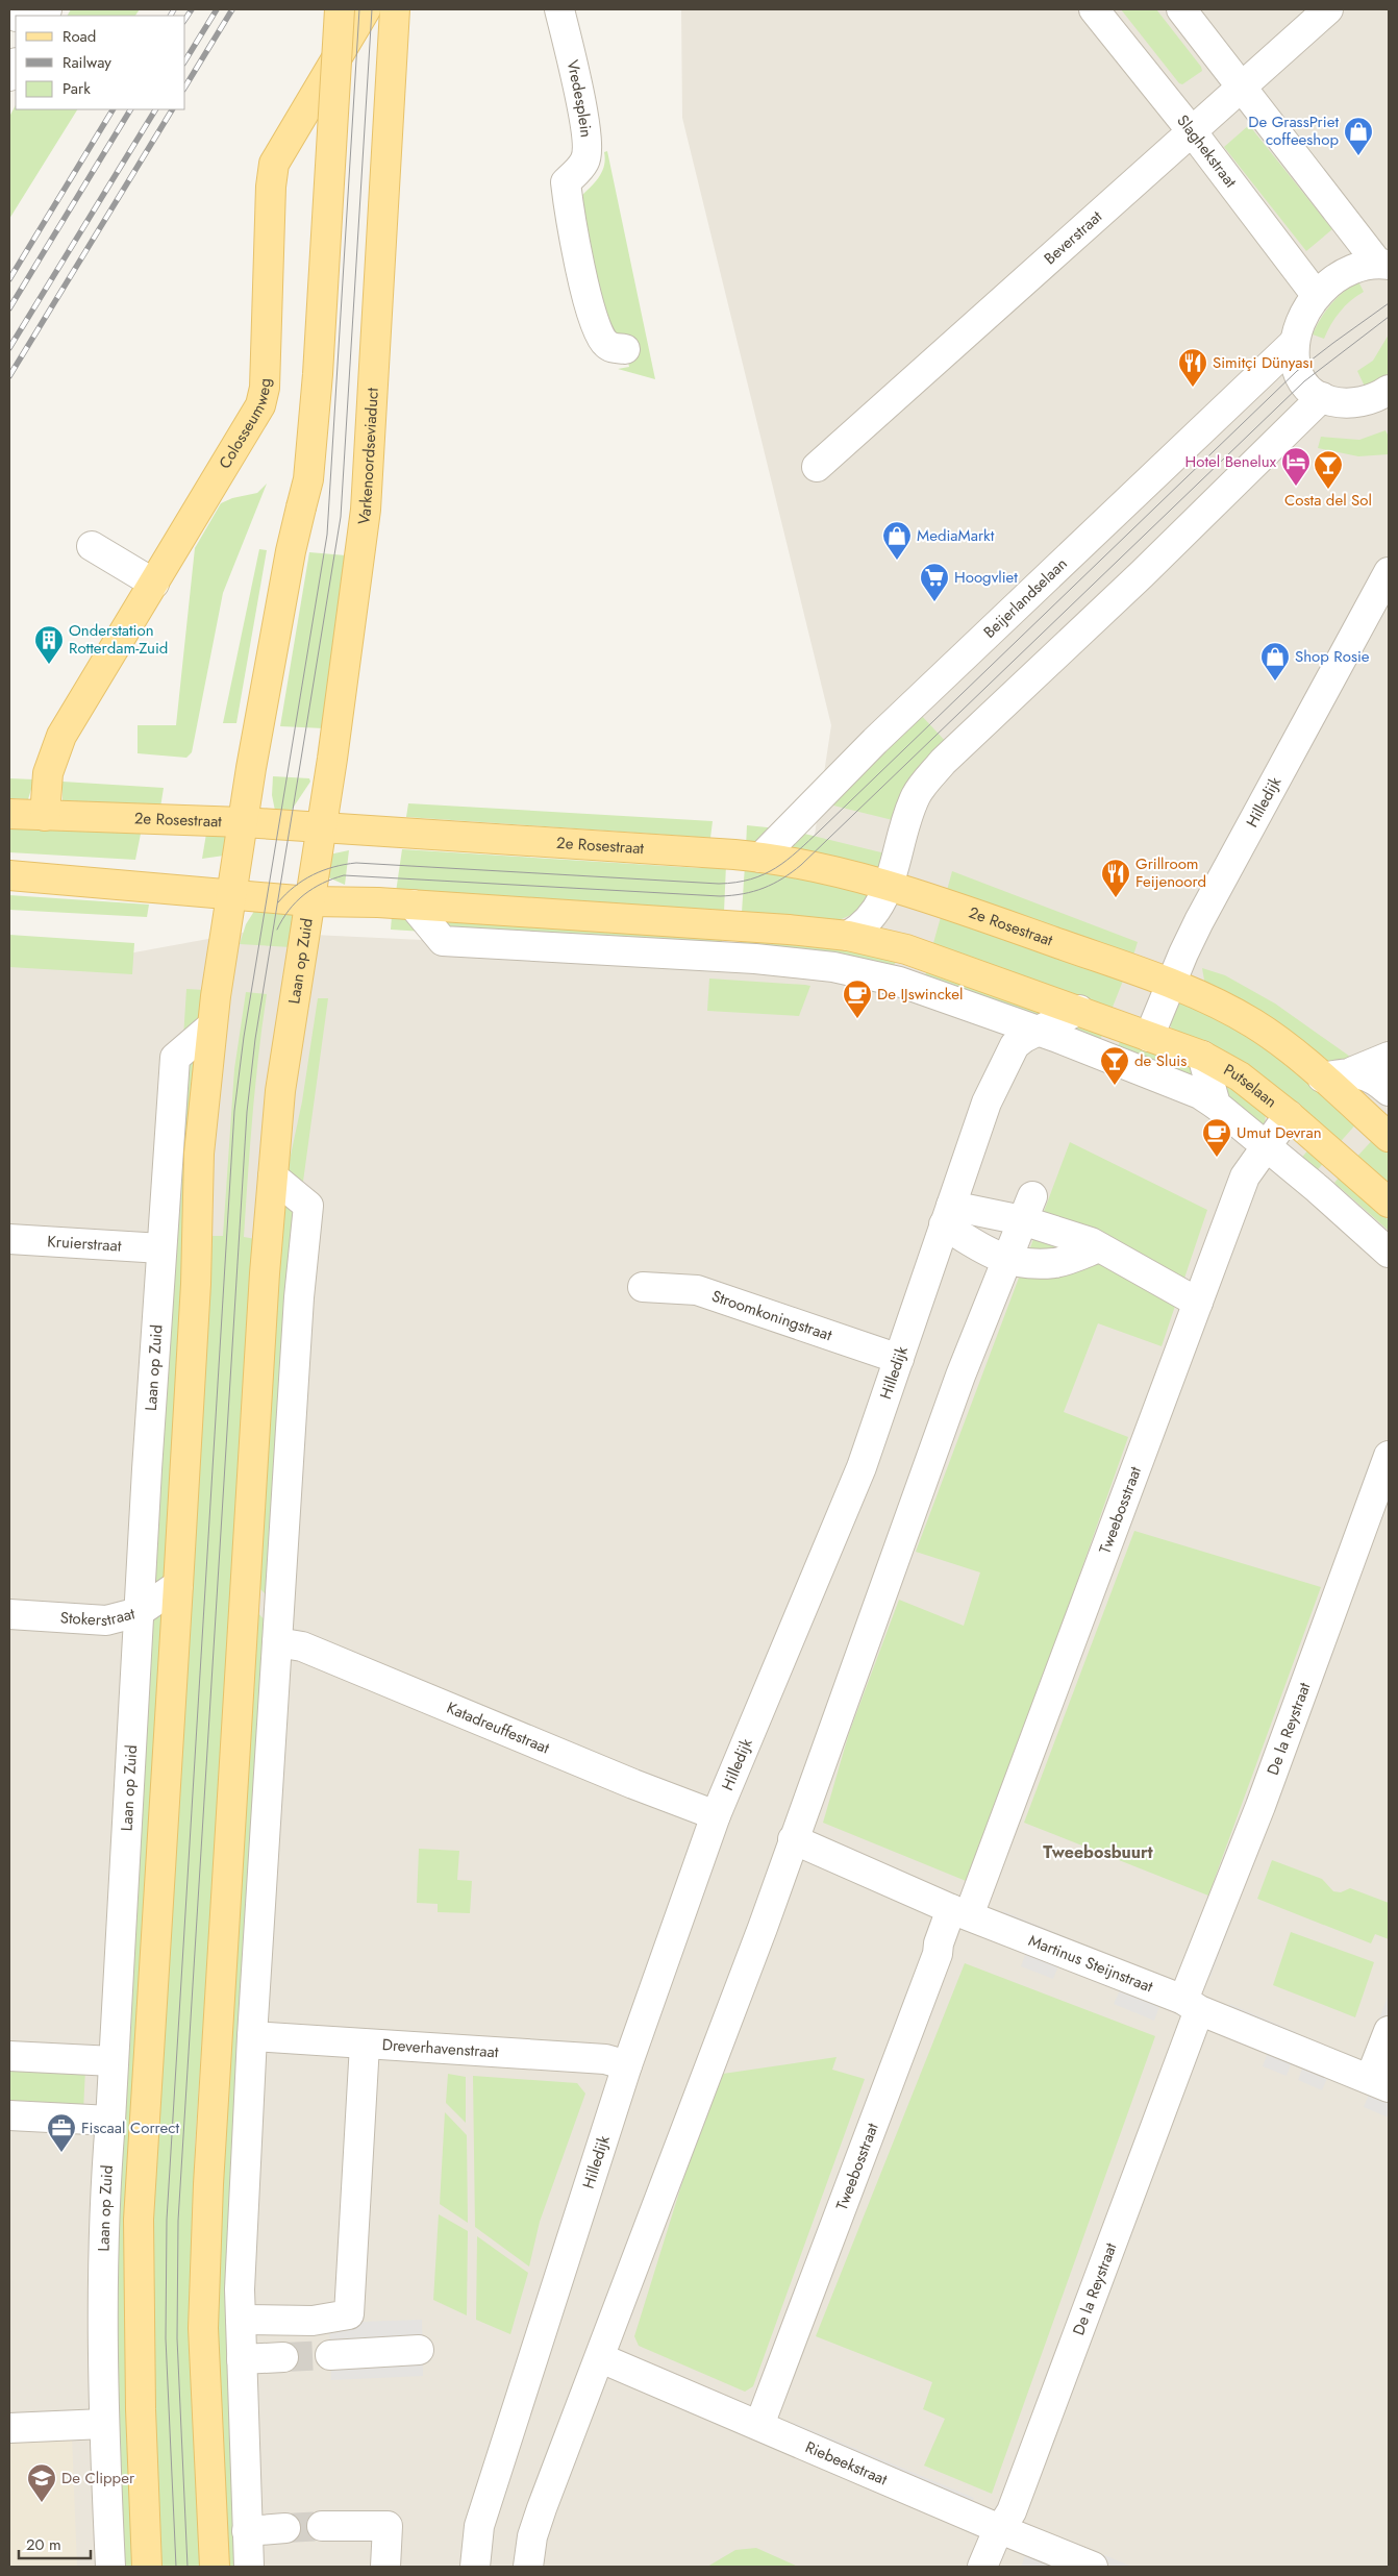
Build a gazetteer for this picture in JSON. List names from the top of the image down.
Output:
{
  "streets": {
    "main road": [
      "Colosseumweg",
      "Varkenoordseviaduct",
      "2e Rosestraat",
      "Laan op Zuid",
      "Putselaan"
    ],
    "street": [
      "Vredesplein",
      "Slaghekstraat",
      "Beverstraat",
      "Beijerlandselaan",
      "Hilledijk",
      "Kruierstraat",
      "Stroomkoningstraat",
      "Tweebosstraat",
      "Stokerstraat",
      "Katadreuffestraat",
      "De la Reystraat",
      "Martinus Steijnstraat",
      "Dreverhavenstraat",
      "Riebeekstraat"
    ]
  },
  "crossings": [
    ["Slaghekstraat", "Beverstraat"],
    ["Colosseumweg", "2e Rosestraat"],
    ["Varkenoordseviaduct", "2e Rosestraat"],
    ["Varkenoordseviaduct", "Laan op Zuid"],
    ["Beijerlandselaan", "2e Rosestraat"],
    ["Hilledijk", "2e Rosestraat"],
    ["Hilledijk", "Putselaan"],
    ["Hilledijk", "Stroomkoningstraat"],
    ["Hilledijk", "Katadreuffestraat"],
    ["Hilledijk", "Dreverhavenstraat"],
    ["Laan op Zuid", "Kruierstraat"],
    ["Laan op Zuid", "Stokerstraat"],
    ["Putselaan", "Tweebosstraat"],
    ["Tweebosstraat", "Martinus Steijnstraat"],
    ["Tweebosstraat", "Riebeekstraat"],
    ["De la Reystraat", "Martinus Steijnstraat"],
    ["De la Reystraat", "Riebeekstraat"]
  ],
  "districts": ["Tweebosbuurt"],
  "places": {
    "shop": ["De GrassPriet coffeeshop", "MediaMarkt", "Shop Rosie"],
    "restaurant": ["Simitçi Dünyası", "Grillroom Feijenoord"],
    "hotel": ["Hotel Benelux"],
    "bar": ["Costa del Sol", "de Sluis"],
    "supermarket": ["Hoogvliet"],
    "building": ["Onderstation Rotterdam-Zuid"],
    "cafe": ["De IJswinckel", "Umut Devran"],
    "office": ["Fiscaal Correct"],
    "school or university": ["De Clipper"]
  },
  "legend": ["Road", "Railway", "Park"],
  "scale_bar": "20 m"
}
